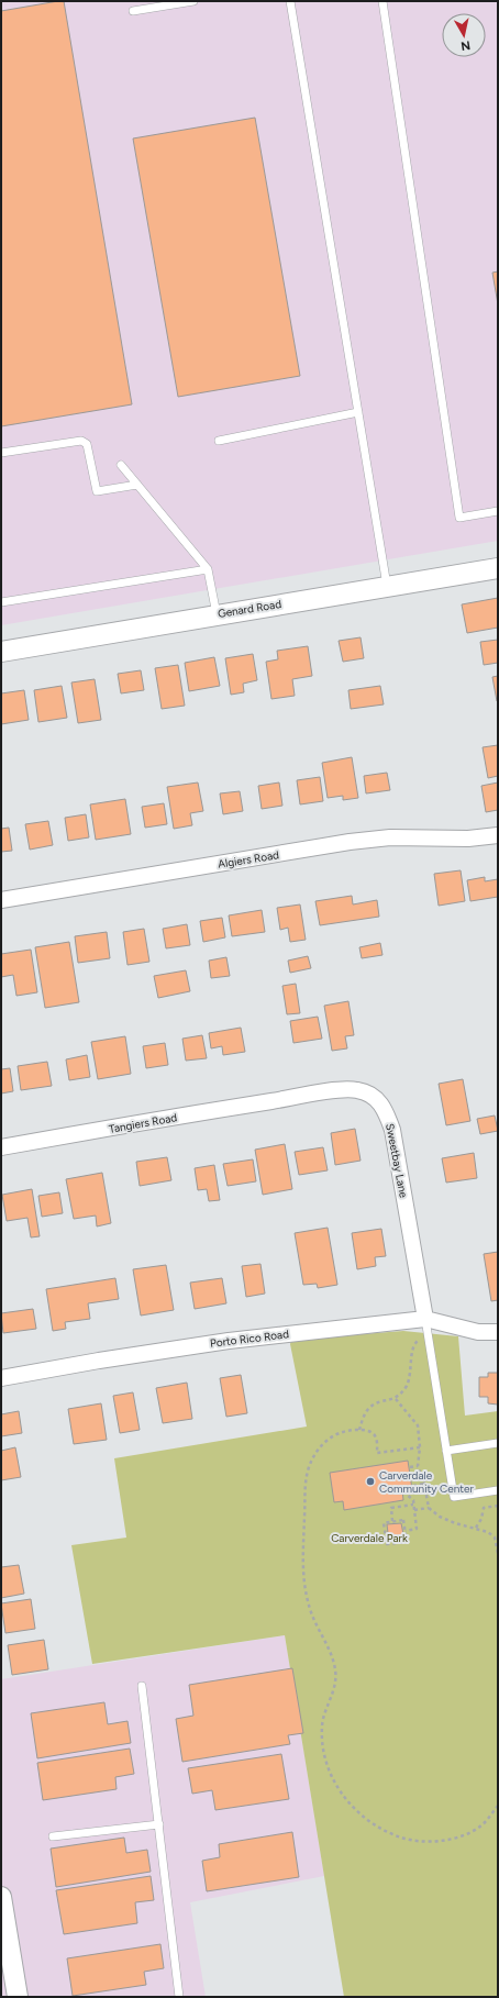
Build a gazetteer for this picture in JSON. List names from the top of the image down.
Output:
{
  "streets": {
    "street": [
      "Genard Road",
      "Algiers Road",
      "Tangiers Road",
      "Sweetbay Lane",
      "Porto Rico Road"
    ]
  },
  "crossings": [
    ["Tangiers Road", "Sweetbay Lane"],
    ["Sweetbay Lane", "Porto Rico Road"]
  ],
  "parks": ["Carverdale Park"],
  "places": ["Carverdale Community Center"],
  "north": "bottom"
}
